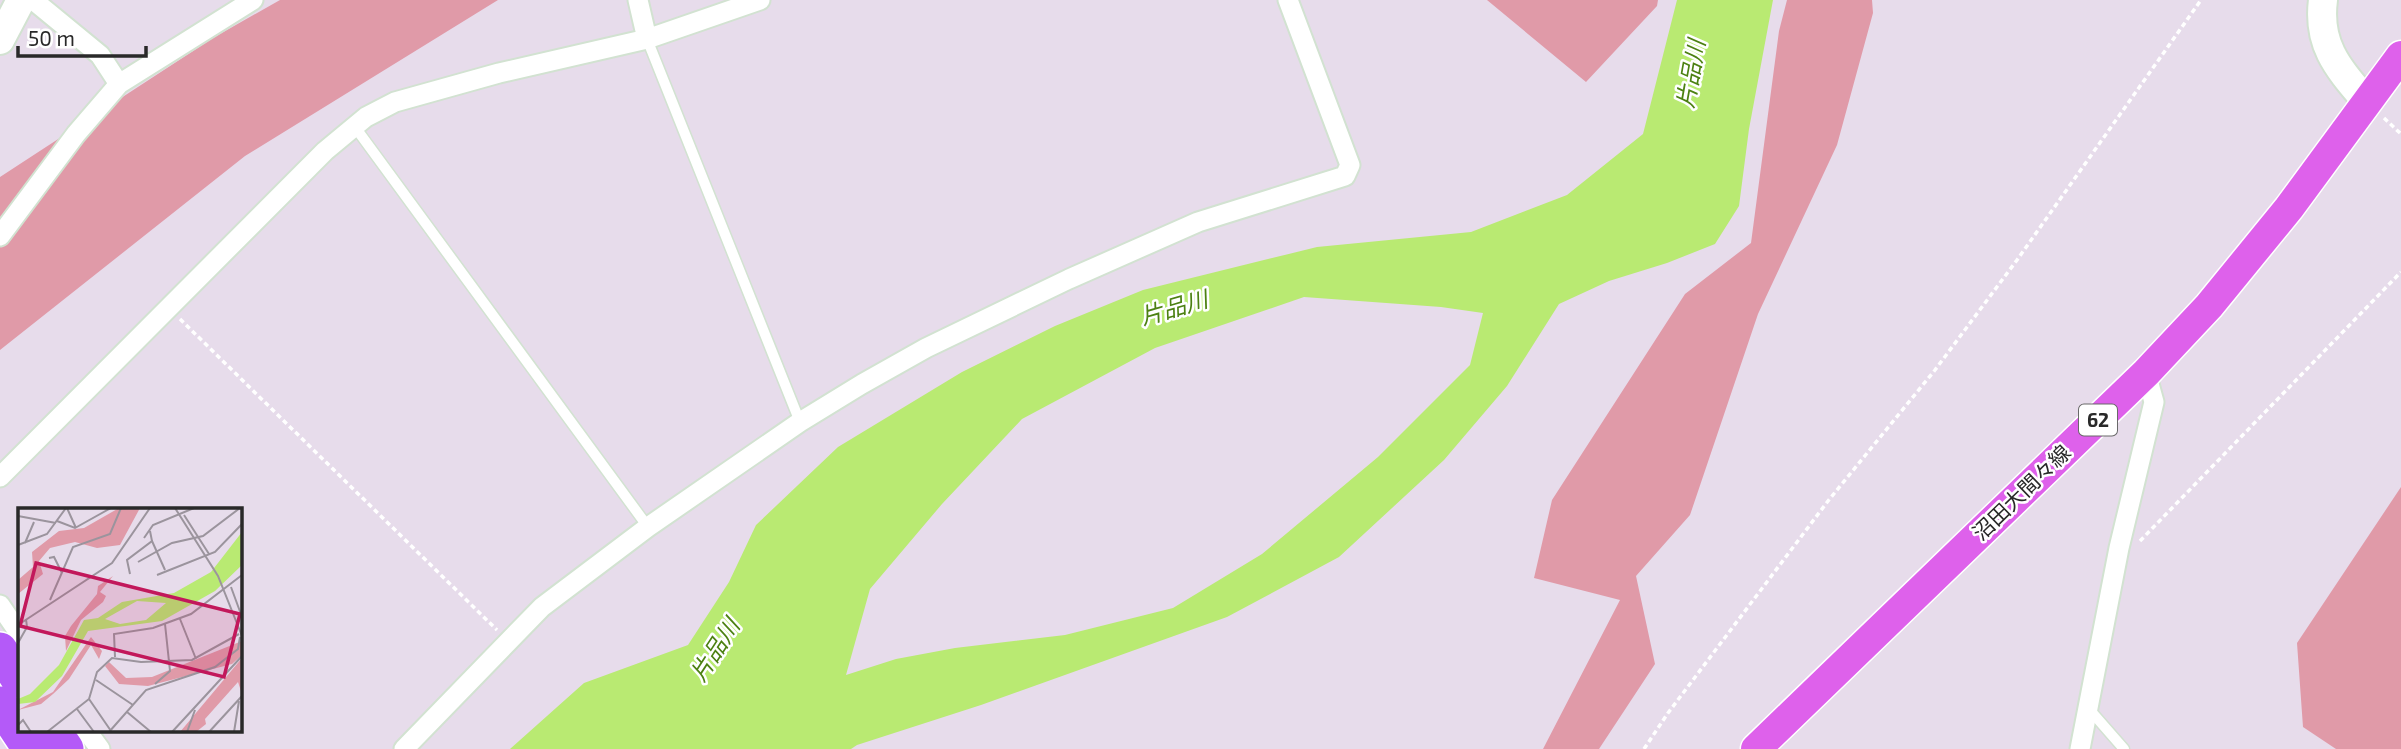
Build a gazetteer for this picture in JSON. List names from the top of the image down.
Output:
{
  "streets": {
    "main road": ["62", "沼田大間々線"]
  },
  "water": ["片品川"],
  "scale_bar": "50 m"
}
